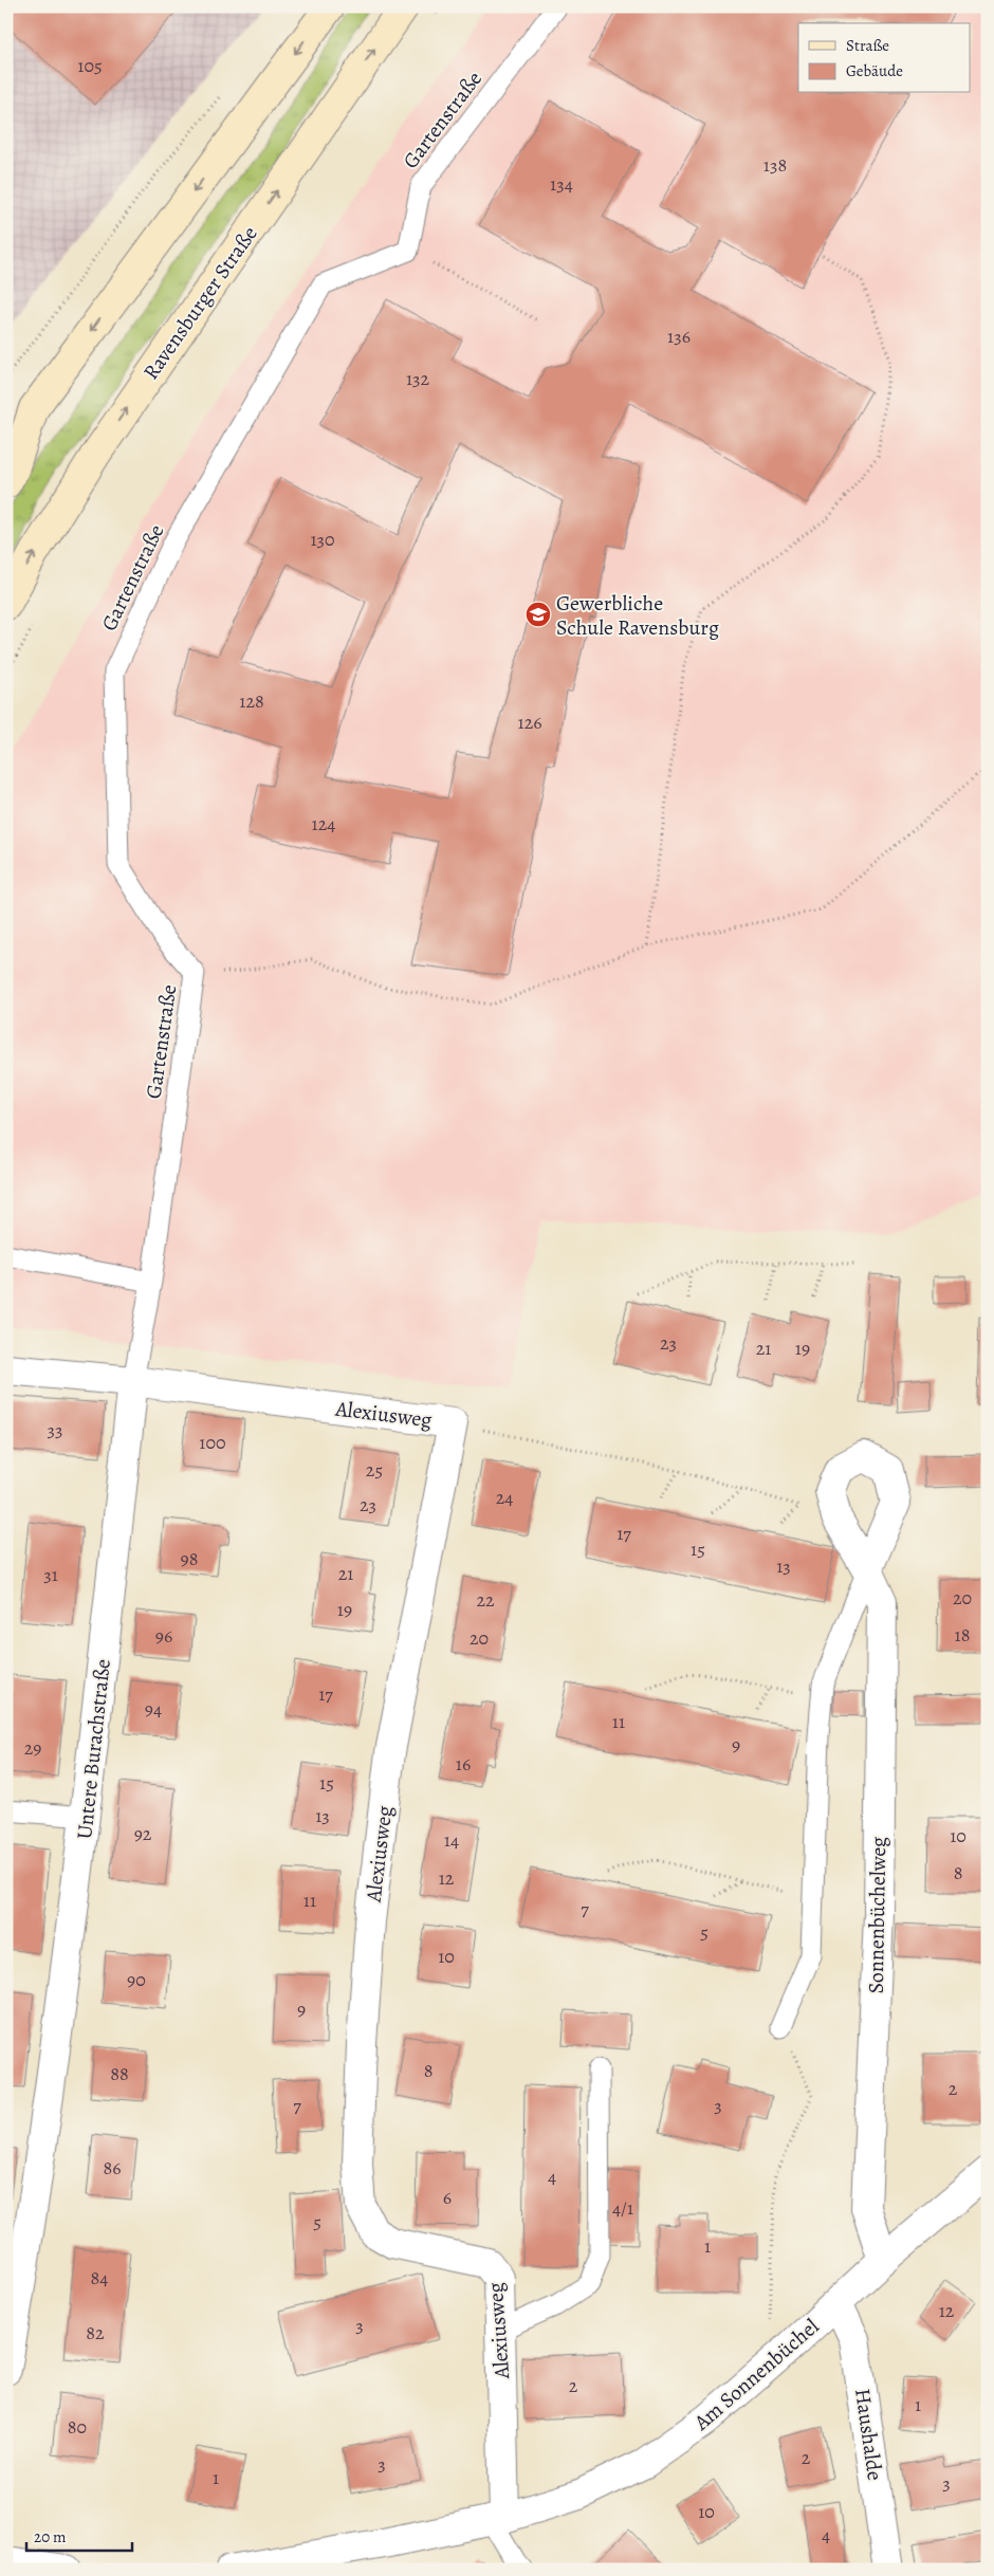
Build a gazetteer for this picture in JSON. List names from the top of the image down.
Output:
{
  "streets": {
    "main road": ["Ravensburger Straße"],
    "street": [
      "Alexiusweg",
      "Untere Burachstraße",
      "Sonnenbüchelweg",
      "Am Sonnenbüchel",
      "Haushalde"
    ],
    "lane": ["Gartenstraße"]
  },
  "crossings": [
    ["Gartenstraße", "Alexiusweg"],
    ["Gartenstraße", "Untere Burachstraße"],
    ["Alexiusweg", "Untere Burachstraße"],
    ["Alexiusweg", "Am Sonnenbüchel"],
    ["Sonnenbüchelweg", "Am Sonnenbüchel"],
    ["Am Sonnenbüchel", "Haushalde"]
  ],
  "places": {
    "school or university": ["Gewerbliche Schule Ravensburg"]
  },
  "house_numbers": [
    "105",
    "138",
    "134",
    "136",
    "132",
    "130",
    "128",
    "126",
    "124",
    "23",
    "21",
    "19",
    "33",
    "100",
    "25",
    "24",
    "23",
    "17",
    "15",
    "98",
    "13",
    "21",
    "31",
    "20",
    "22",
    "19",
    "18",
    "96",
    "20",
    "17",
    "94",
    "11",
    "9",
    "29",
    "16",
    "15",
    "13",
    "92",
    "10",
    "14",
    "8",
    "12",
    "11",
    "7",
    "5",
    "10",
    "90",
    "9",
    "8",
    "88",
    "2",
    "7",
    "3",
    "86",
    "4",
    "6",
    "4/1",
    "5",
    "1",
    "84",
    "12",
    "3",
    "82",
    "2",
    "1",
    "80",
    "2",
    "3",
    "1",
    "3",
    "10",
    "4"
  ],
  "legend": ["Straße", "Gebäude"],
  "scale_bar": "20 m"
}
